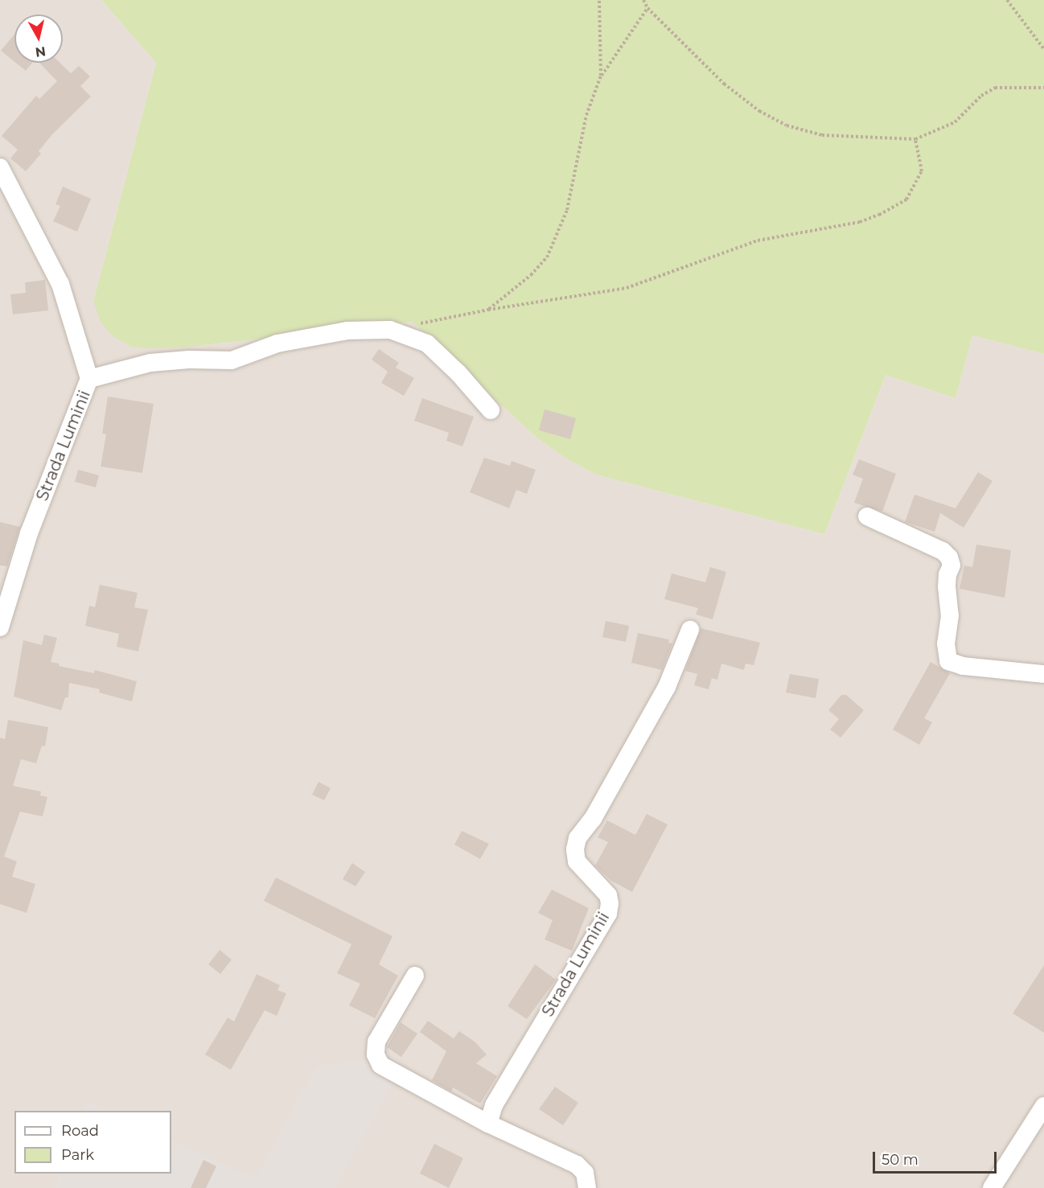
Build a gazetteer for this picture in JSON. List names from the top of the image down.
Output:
{
  "streets": {
    "street": ["Strada Luminii"]
  },
  "legend": ["Road", "Park"],
  "scale_bar": "50 m",
  "north": "bottom"
}
